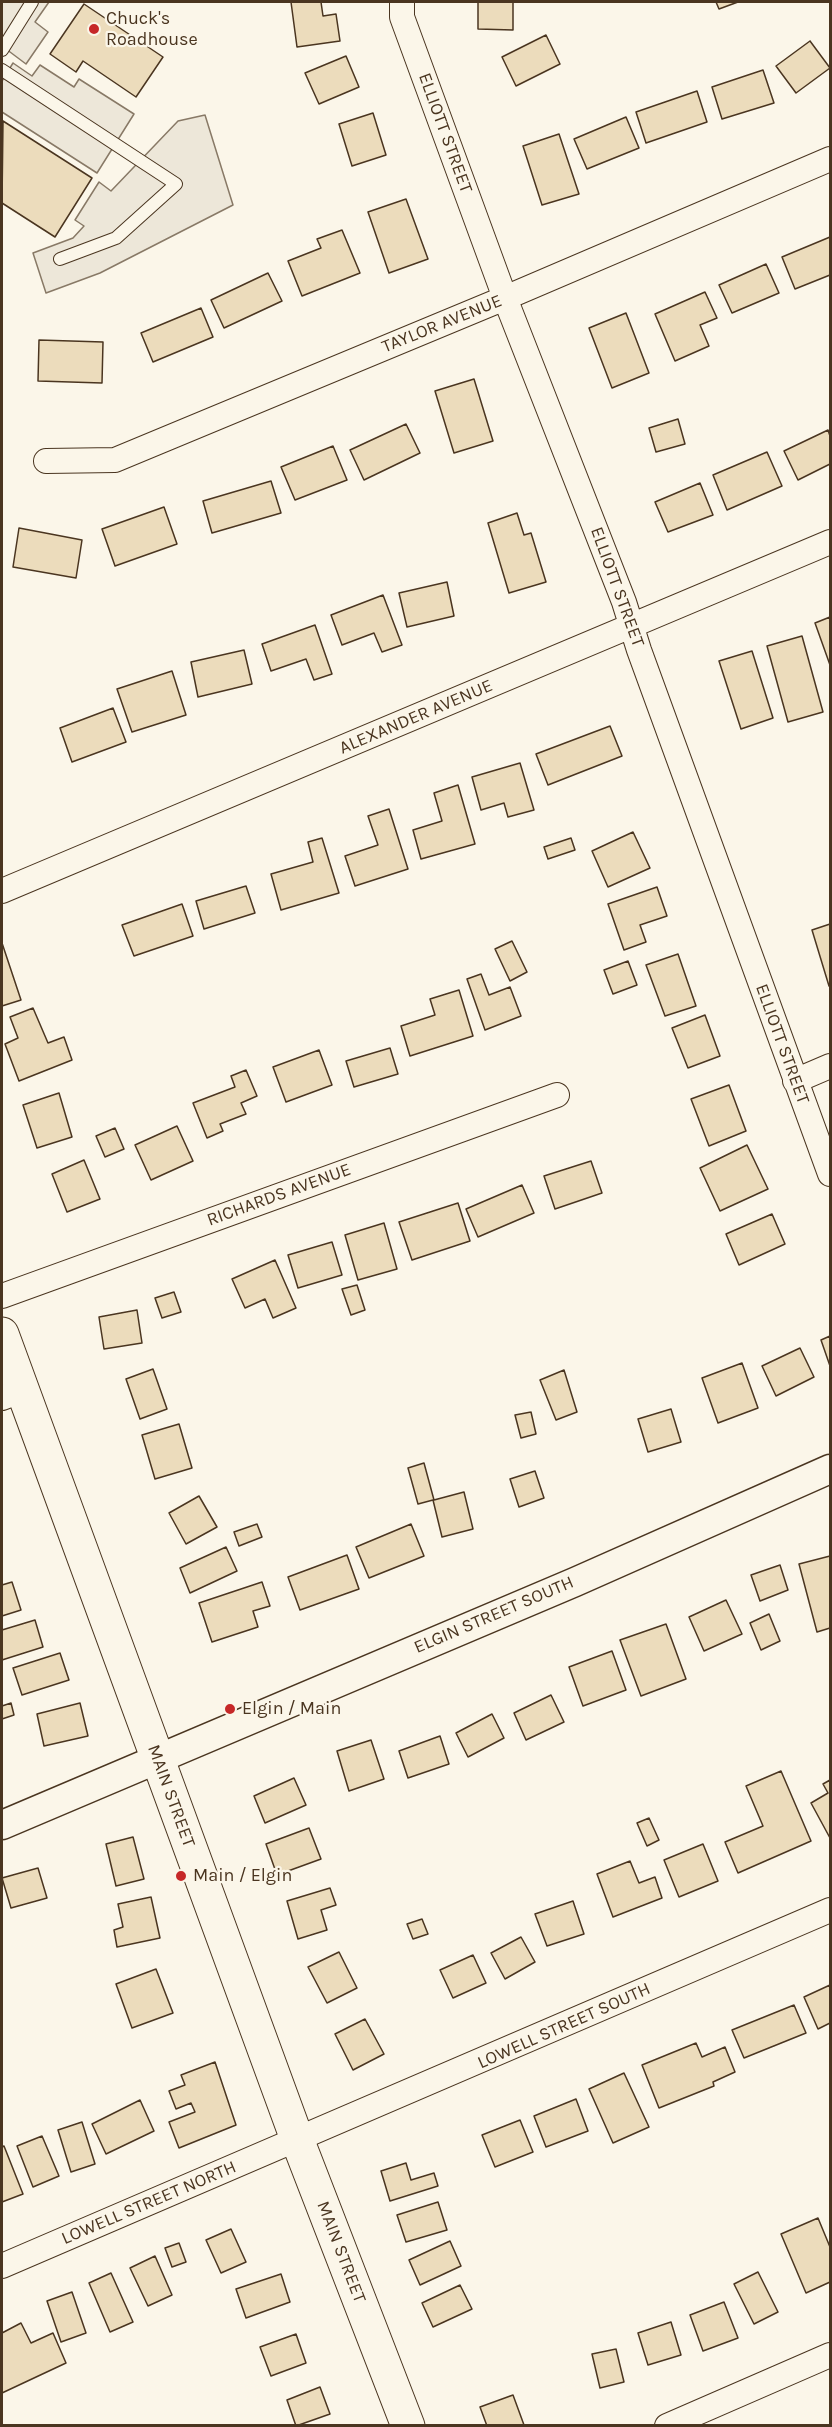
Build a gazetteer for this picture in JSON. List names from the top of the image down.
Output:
{
  "streets": {
    "main road": ["MAIN STREET"],
    "street": [
      "ELLIOTT STREET",
      "TAYLOR AVENUE",
      "ALEXANDER AVENUE",
      "RICHARDS AVENUE",
      "ELGIN STREET SOUTH",
      "LOWELL STREET SOUTH",
      "LOWELL STREET NORTH"
    ]
  },
  "crossings": [
    ["ELLIOTT STREET", "TAYLOR AVENUE"],
    ["ELLIOTT STREET", "ALEXANDER AVENUE"],
    ["ELGIN STREET SOUTH", "MAIN STREET"],
    ["MAIN STREET", "LOWELL STREET SOUTH"],
    ["MAIN STREET", "LOWELL STREET NORTH"],
    ["LOWELL STREET SOUTH", "LOWELL STREET NORTH"]
  ],
  "places": ["Chuck's Roadhouse", "Elgin / Main", "Main / Elgin"]
}
